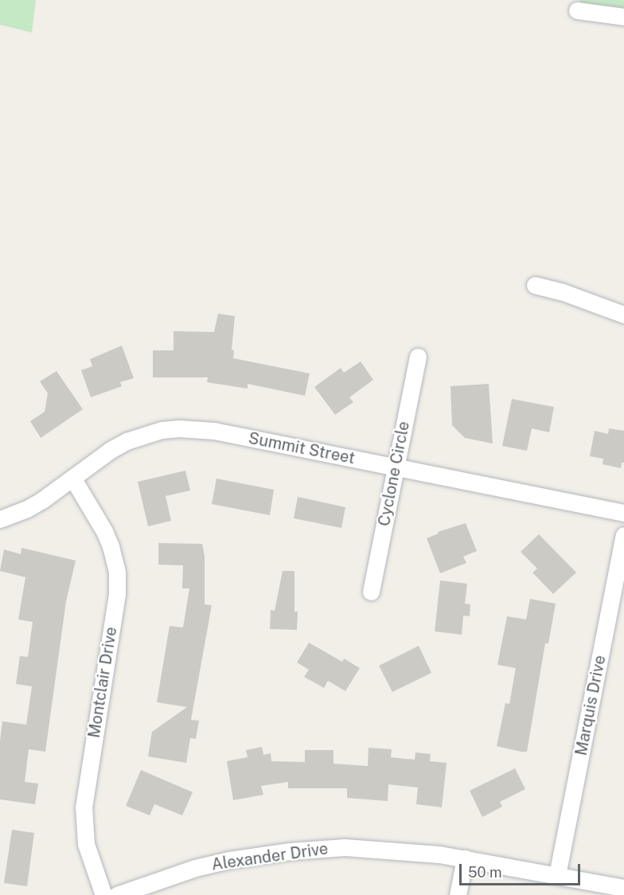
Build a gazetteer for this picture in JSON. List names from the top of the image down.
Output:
{
  "streets": {
    "street": [
      "Summit Street",
      "Cyclone Circle",
      "Montclair Drive",
      "Marquis Drive",
      "Alexander Drive"
    ]
  },
  "crossings": [
    ["Summit Street", "Cyclone Circle"],
    ["Summit Street", "Montclair Drive"],
    ["Marquis Drive", "Alexander Drive"]
  ],
  "scale_bar": "50 m"
}
